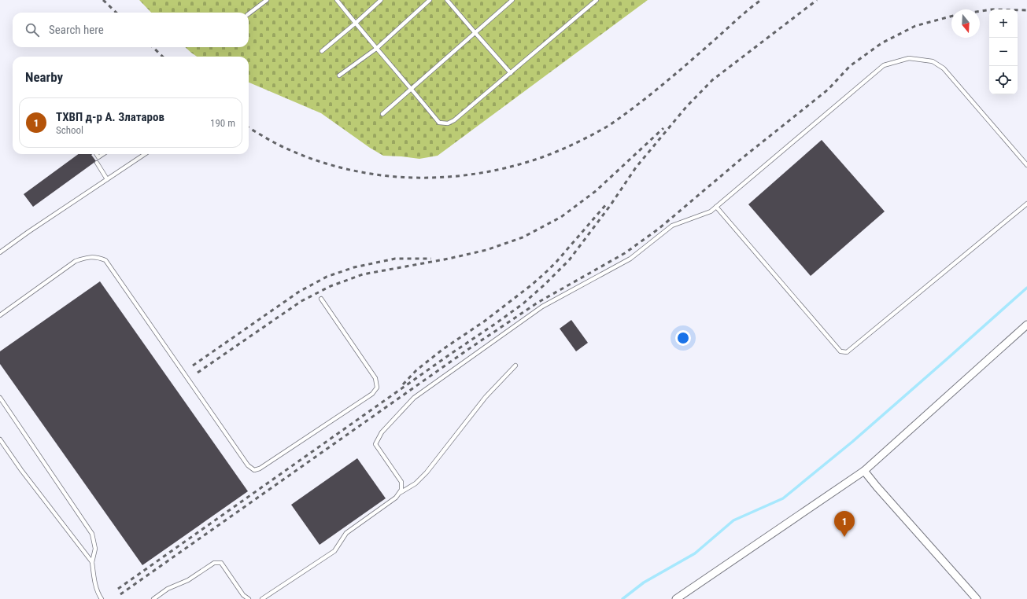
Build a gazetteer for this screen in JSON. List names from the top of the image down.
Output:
{
  "north": "bottom",
  "page": {
    "map_buttons": ["+", "−"],
    "search": "Search here",
    "heading": "Nearby",
    "list": [
      {
        "mark": "1",
        "name": "ТХВП д-р А. Златаров",
        "note": "School",
        "value": "190 m"
      }
    ],
    "pins": "1"
  }
}
